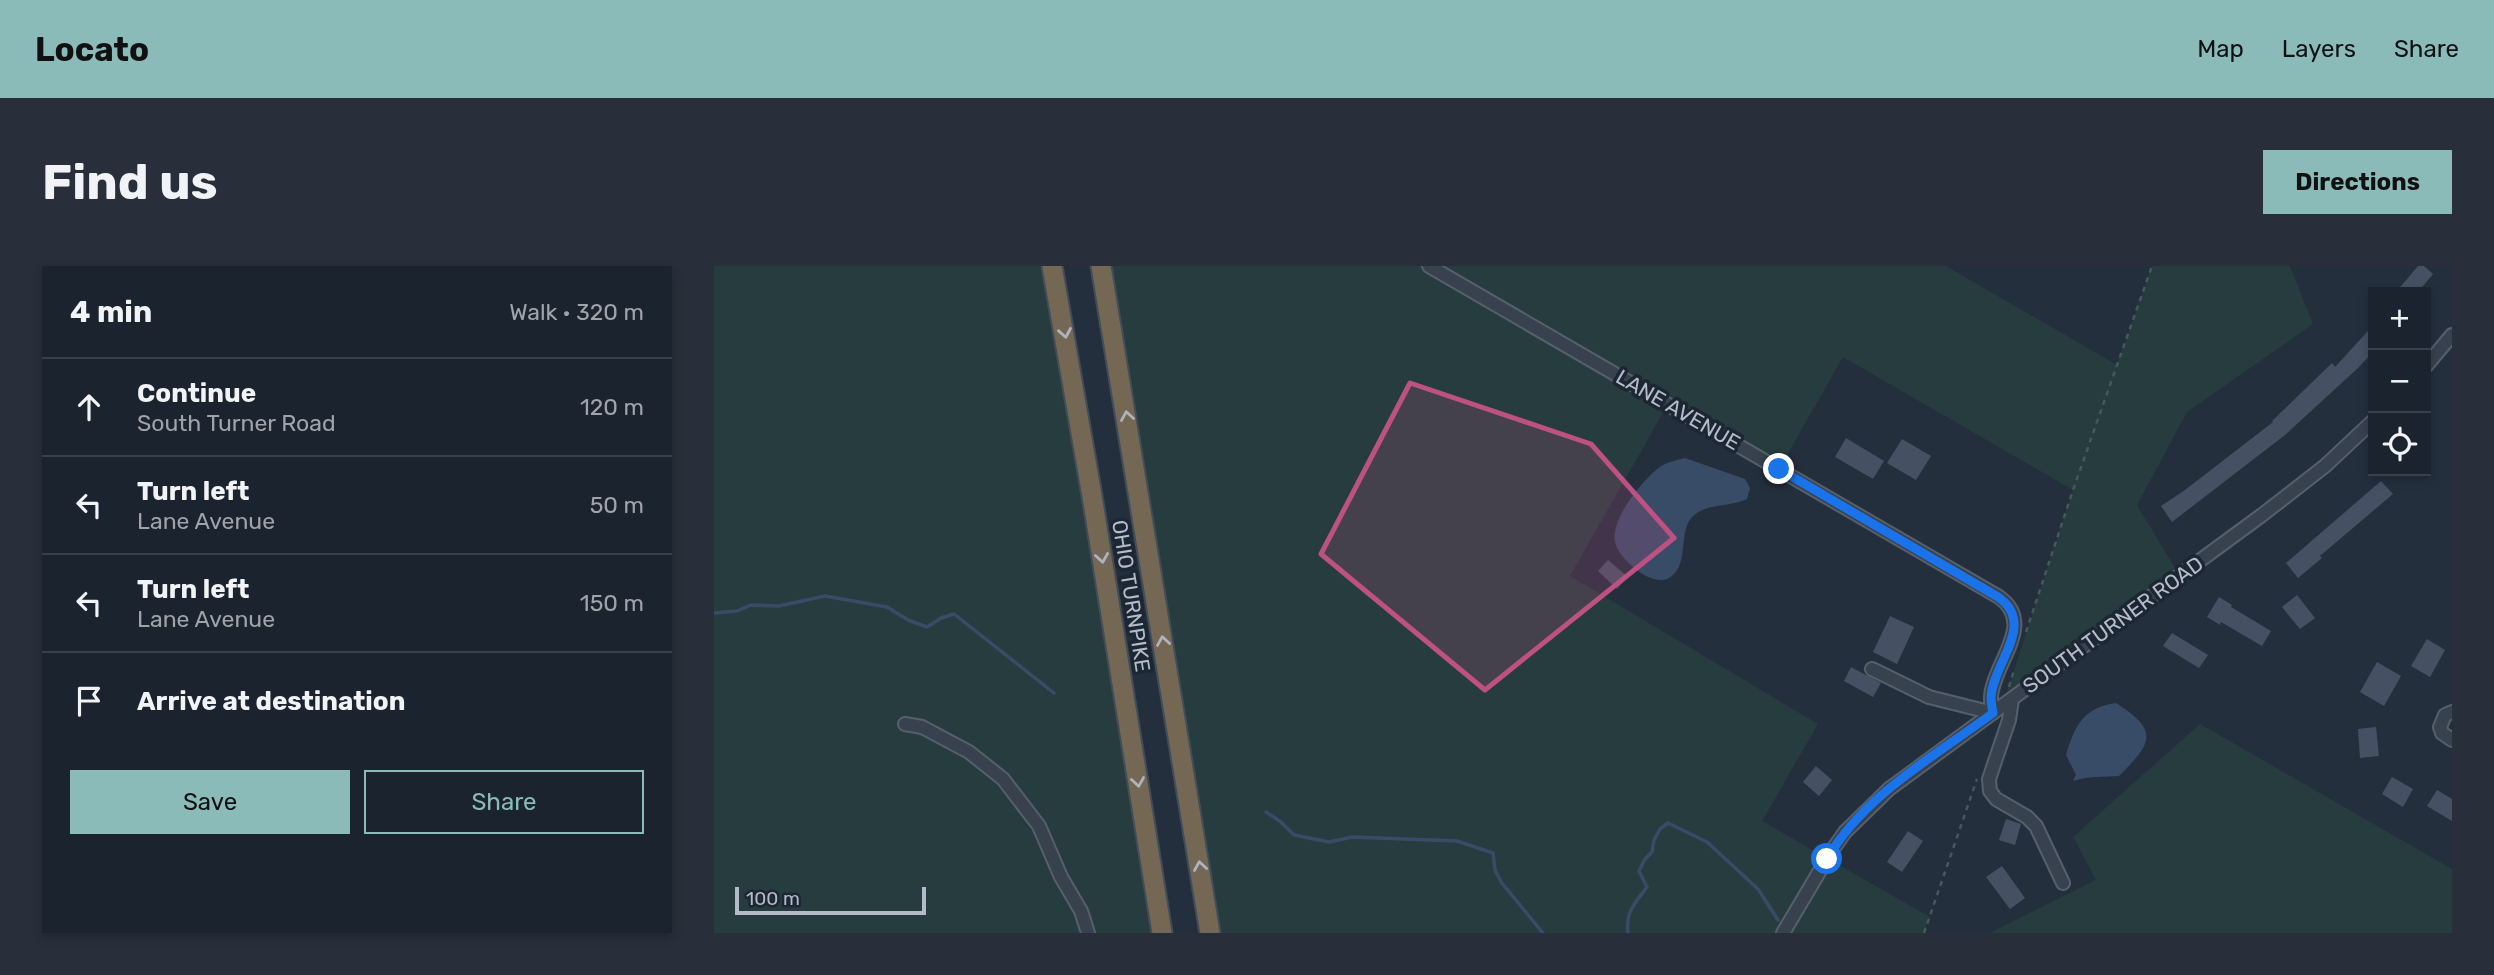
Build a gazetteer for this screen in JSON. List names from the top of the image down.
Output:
{
  "streets": {
    "highway": ["OHIO TURNPIKE"],
    "street": ["LANE AVENUE", "SOUTH TURNER ROAD"]
  },
  "crossings": [
    ["LANE AVENUE", "SOUTH TURNER ROAD"]
  ],
  "scale_bar": "100 m",
  "page": {
    "header": "Locato",
    "nav": ["Map", "Layers", "Share"],
    "buttons": [
      "Directions",
      ["Save", "Share"]
    ],
    "title": "Find us",
    "heading": ["4 min", "Walk · 320 m"],
    "map_buttons": ["+", "−"],
    "list": [
      ["Continue", "South Turner Road", "120 m"],
      ["Turn left", "Lane Avenue", "50 m"],
      ["Turn left", "Lane Avenue", "150 m"],
      "Arrive at destination"
    ],
    "scale": "100 m"
  }
}
